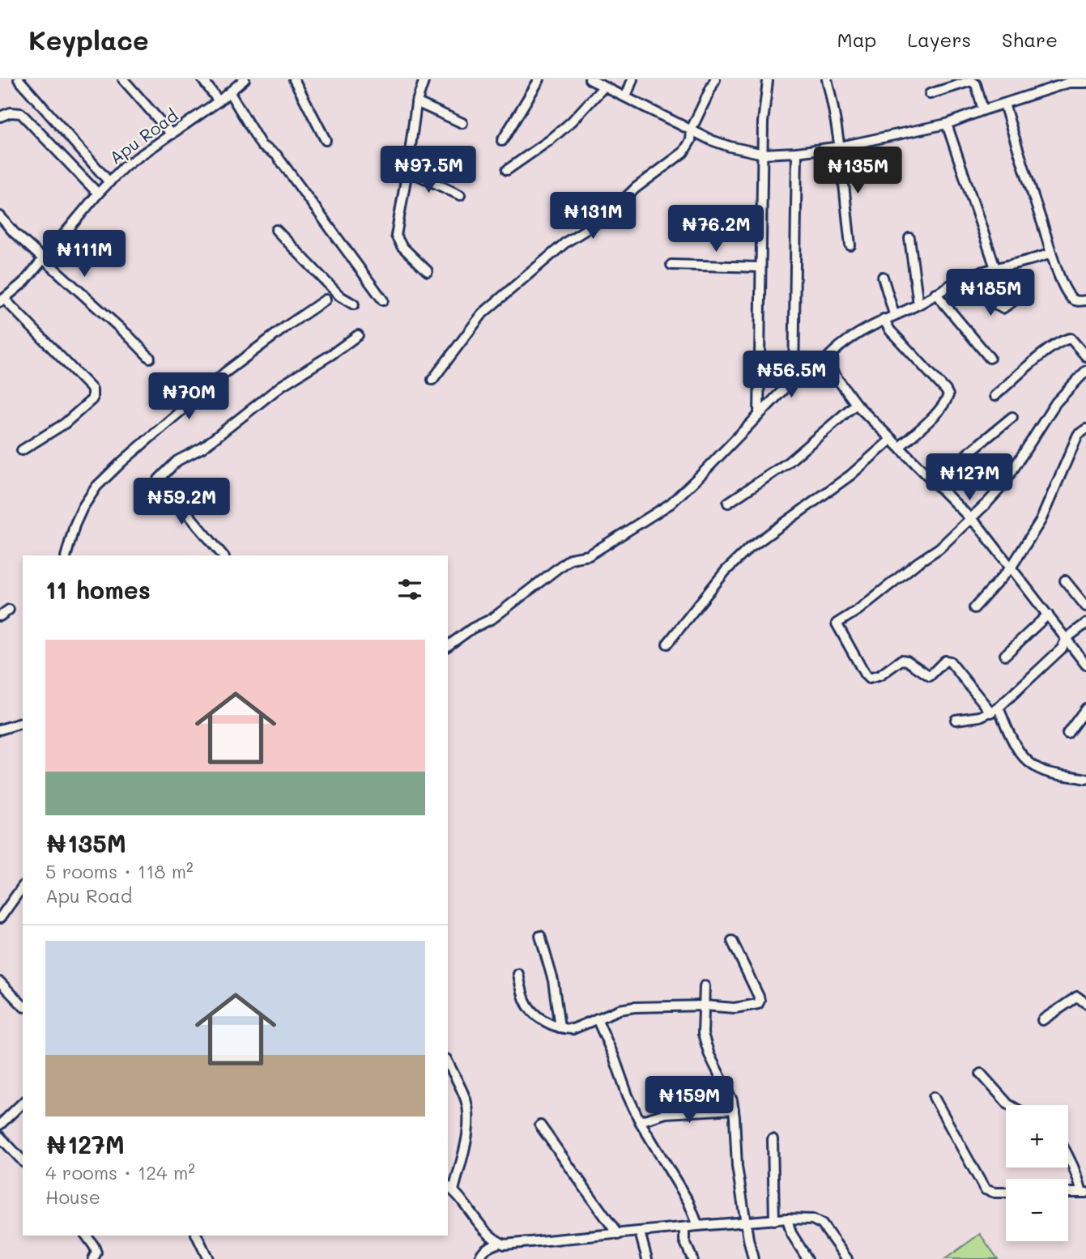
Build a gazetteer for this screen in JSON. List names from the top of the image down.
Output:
{
  "streets": {
    "street": ["Apu Road"]
  },
  "page": {
    "header": "Keyplace",
    "nav": ["Map", "Layers", "Share"],
    "price": [
      "₦97.5M",
      "₦135M",
      "₦131M",
      "₦76.2M",
      "₦111M",
      "₦185M",
      "₦56.5M",
      "₦70M",
      "₦127M",
      "₦59.2M",
      "₦159M"
    ],
    "heading": "11 homes",
    "list": [
      {
        "name": "₦135M",
        "note": "5 rooms · 118 m² · Apu Road"
      },
      {
        "name": "₦127M",
        "note": "4 rooms · 124 m² · House"
      }
    ],
    "map_buttons": ["+", "−"]
  }
}
